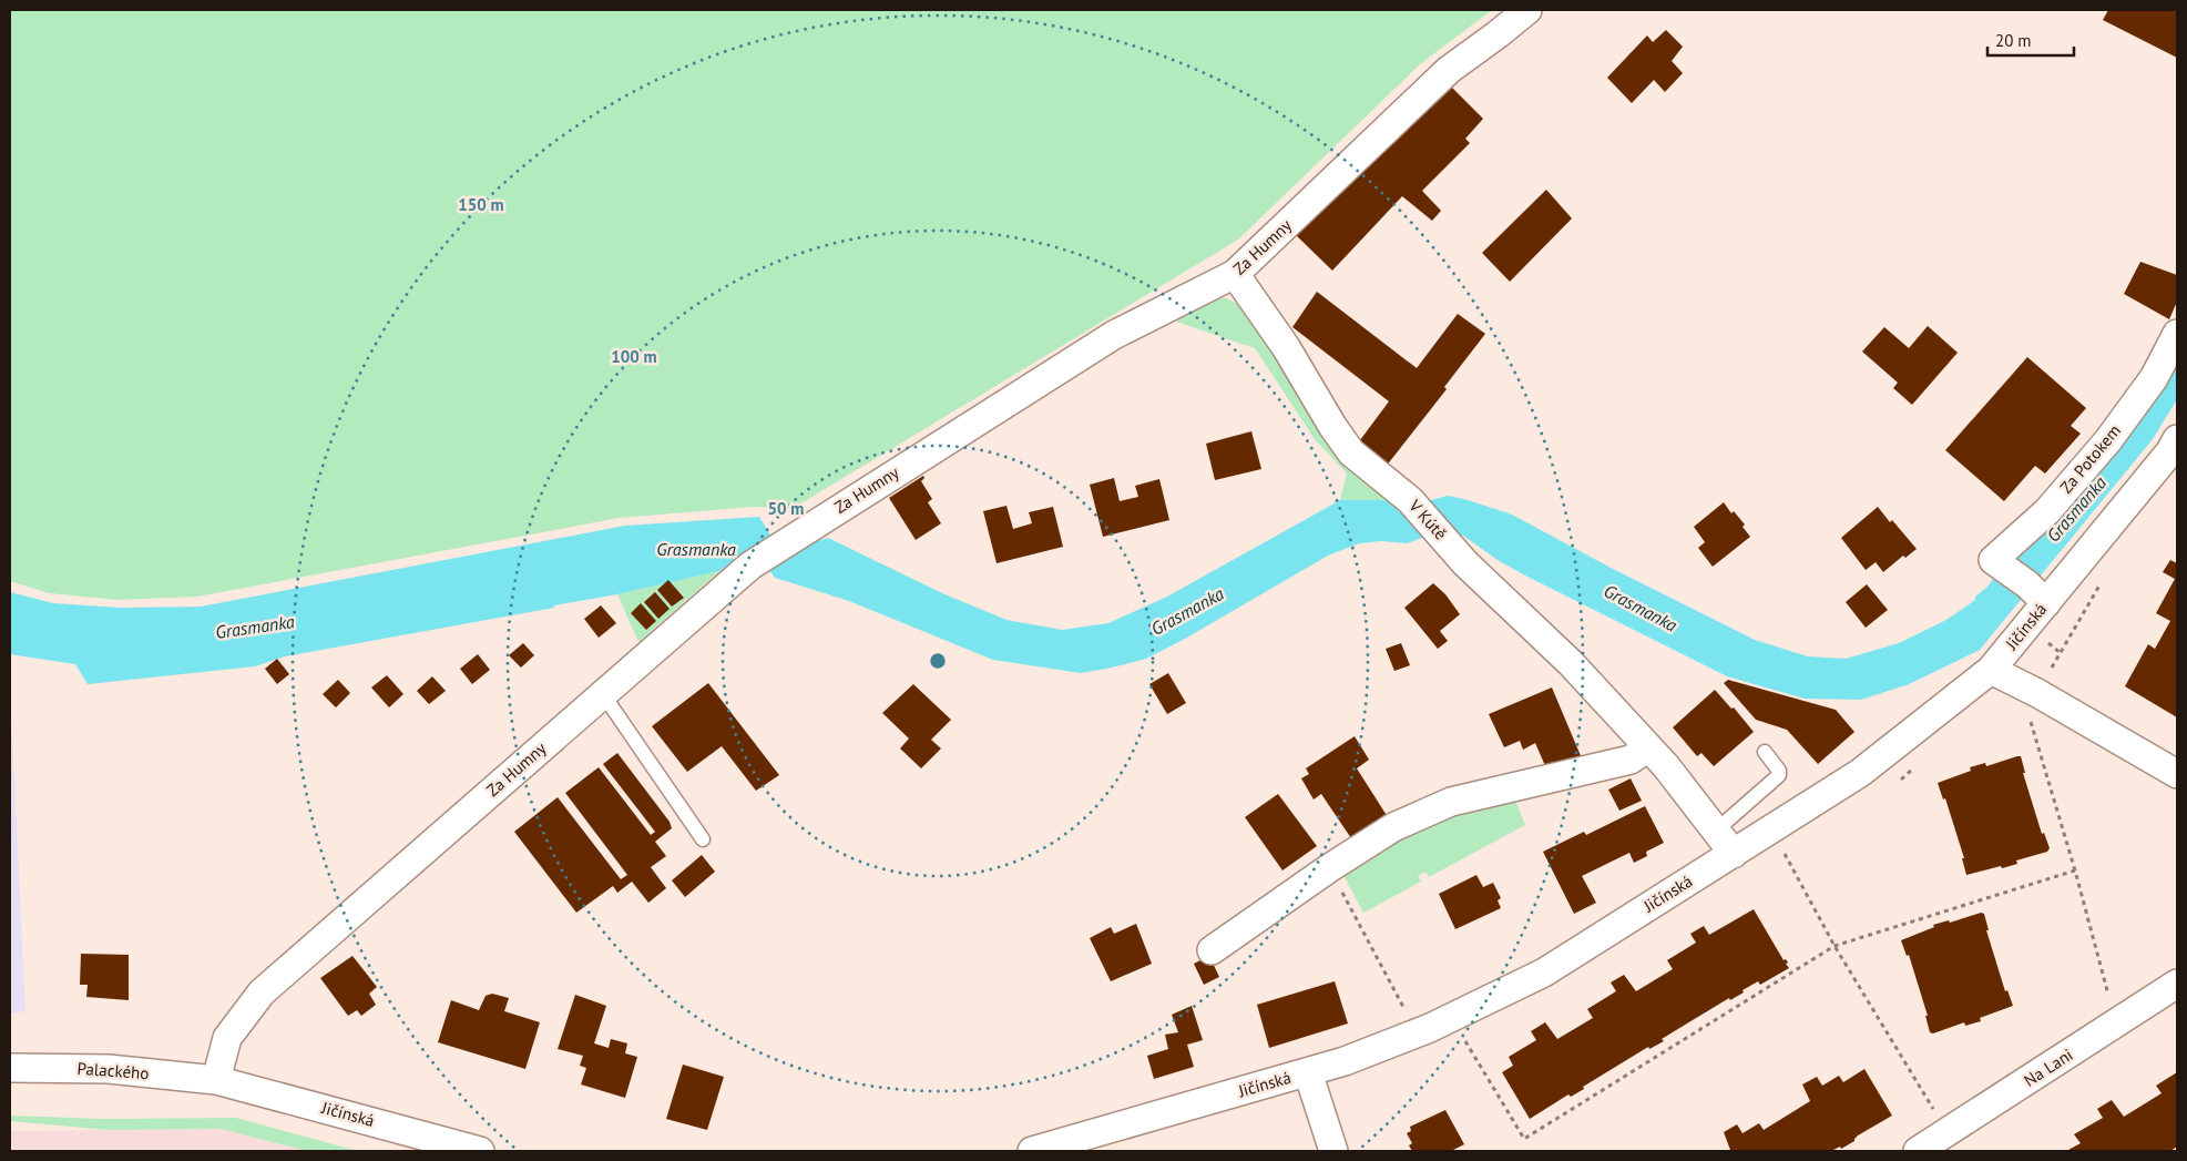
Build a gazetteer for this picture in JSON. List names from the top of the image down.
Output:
{
  "streets": {
    "street": [
      "Za Humny",
      "Za Potokem",
      "V Kútě",
      "Jičínská",
      "Na Lani",
      "Palackého"
    ]
  },
  "crossings": [
    ["Za Humny", "V Kútě"],
    ["Za Humny", "Jičínská"],
    ["Za Humny", "Palackého"],
    ["Za Potokem", "Jičínská"],
    ["V Kútě", "Jičínská"],
    ["Jičínská", "Palackého"]
  ],
  "water": ["Grasmanka"],
  "scale_bar": "20 m",
  "rings": ["150 m", "100 m", "50 m"]
}
